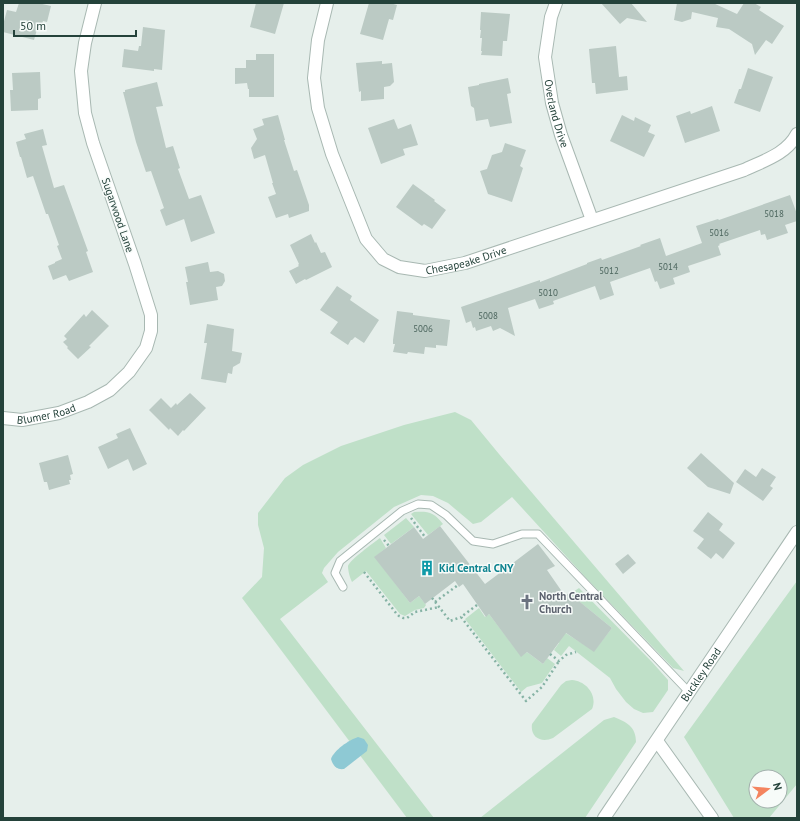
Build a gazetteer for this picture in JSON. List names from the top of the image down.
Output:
{
  "streets": {
    "street": [
      "Overland Drive",
      "Sugarwood Lane",
      "Chesapeake Drive",
      "Blumer Road",
      "Buckley Road"
    ]
  },
  "crossings": [
    ["Overland Drive", "Chesapeake Drive"],
    ["Sugarwood Lane", "Blumer Road"]
  ],
  "places": {
    "building": ["Kid Central CNY"],
    "church": ["North Central Church"]
  },
  "house_numbers": [
    "5018",
    "5016",
    "5014",
    "5012",
    "5010",
    "5008",
    "5006"
  ],
  "scale_bar": "50 m",
  "north": "right"
}
